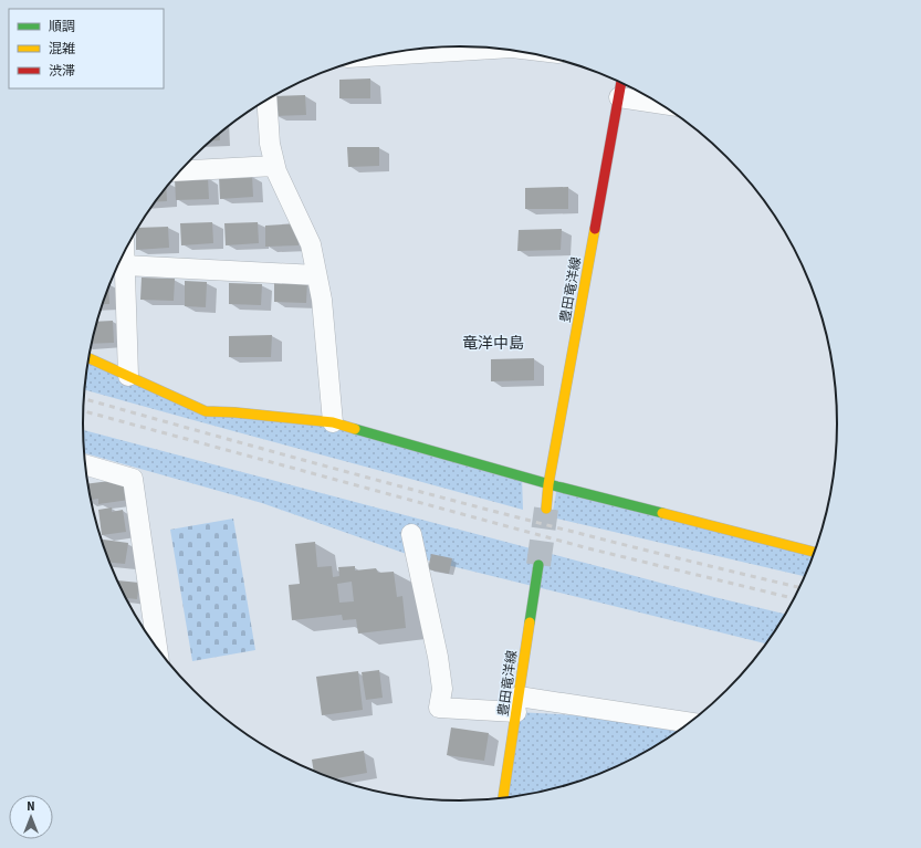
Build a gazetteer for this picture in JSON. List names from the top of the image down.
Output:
{
  "streets": {
    "street": ["豊田竜洋線"]
  },
  "districts": ["竜洋中島"],
  "legend": ["順調", "混雑", "渋滞"],
  "north": "top"
}
